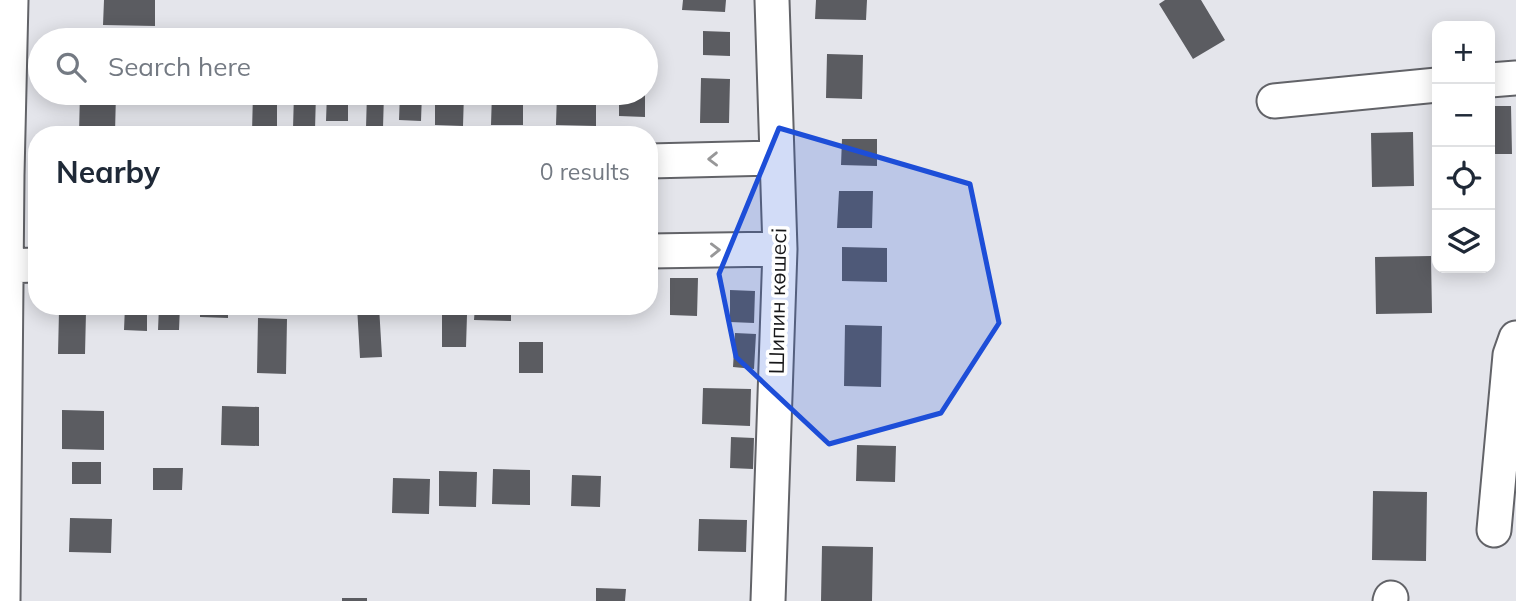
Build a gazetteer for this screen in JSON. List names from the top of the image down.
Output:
{
  "streets": {
    "street": ["Шипин көшесі"]
  },
  "page": {
    "map_buttons": ["+", "−"],
    "search": "Search here",
    "heading": ["Nearby", "0 results"]
  }
}
